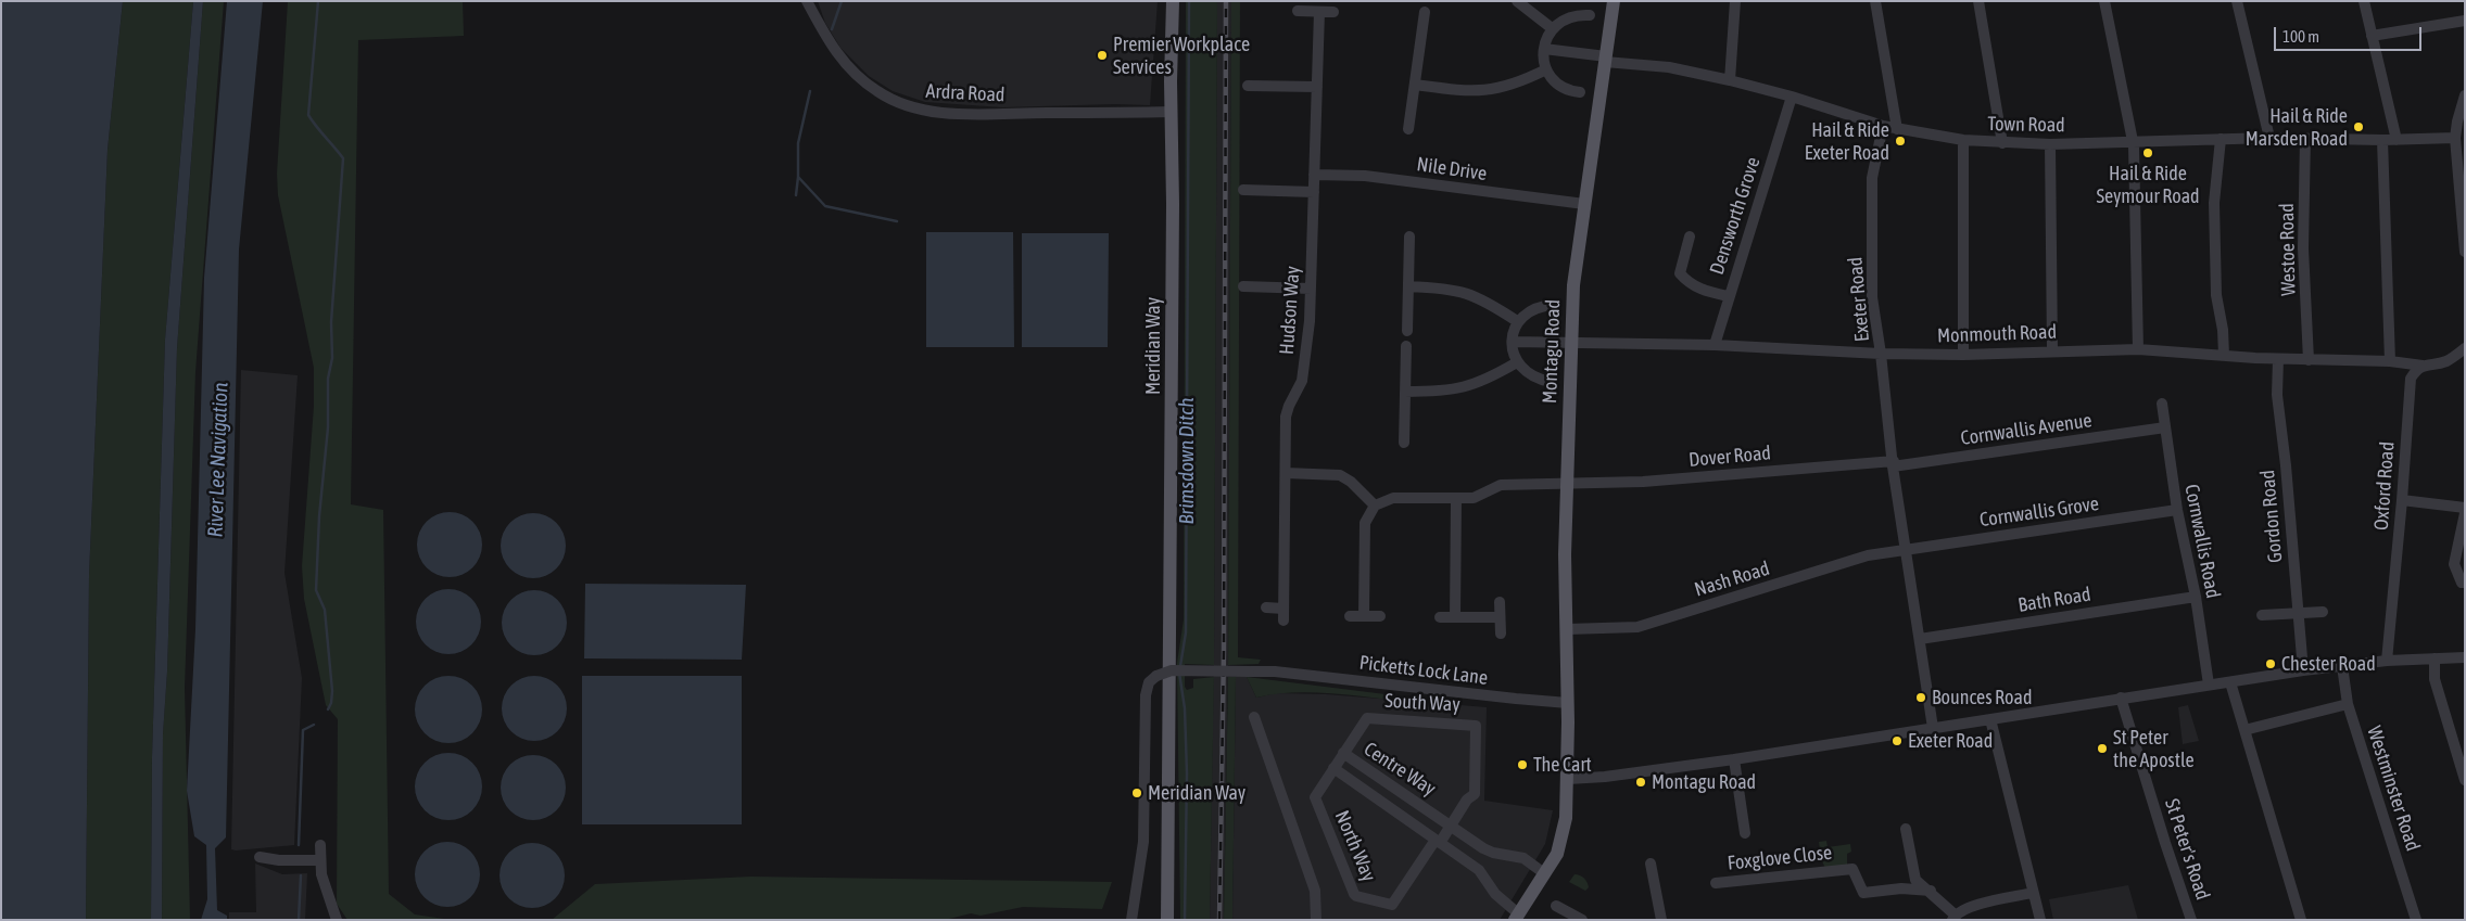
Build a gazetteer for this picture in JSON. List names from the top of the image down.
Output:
{
  "streets": {
    "main road": ["Meridian Way", "Montagu Road"],
    "street": [
      "Ardra Road",
      "Town Road",
      "Nile Drive",
      "Densworth Grove",
      "Westoe Road",
      "Exeter Road",
      "Hudson Way",
      "Monmouth Road",
      "Cornwallis Avenue",
      "Dover Road",
      "Oxford Road",
      "Cornwallis Grove",
      "Gordon Road",
      "Cornwallis Road",
      "Nash Road",
      "Bath Road",
      "Picketts Lock Lane",
      "South Way",
      "Centre Way",
      "Westminster Road",
      "North Way",
      "St Peter's Road",
      "Foxglove Close"
    ]
  },
  "crossings": [
    ["Ardra Road", "Meridian Way"],
    ["Town Road", "Densworth Grove"],
    ["Town Road", "Westoe Road"],
    ["Town Road", "Exeter Road"],
    ["Town Road", "Montagu Road"],
    ["Nile Drive", "Hudson Way"],
    ["Nile Drive", "Montagu Road"],
    ["Densworth Grove", "Monmouth Road"],
    ["Westoe Road", "Monmouth Road"],
    ["Exeter Road", "Monmouth Road"],
    ["Exeter Road", "Cornwallis Avenue"],
    ["Exeter Road", "Dover Road"],
    ["Exeter Road", "Cornwallis Grove"],
    ["Exeter Road", "Nash Road"],
    ["Exeter Road", "Bath Road"],
    ["Monmouth Road", "Montagu Road"],
    ["Monmouth Road", "Oxford Road"],
    ["Monmouth Road", "Gordon Road"],
    ["Montagu Road", "Dover Road"],
    ["Montagu Road", "Nash Road"],
    ["Montagu Road", "Picketts Lock Lane"],
    ["Montagu Road", "Centre Way"],
    ["Cornwallis Avenue", "Dover Road"],
    ["Cornwallis Avenue", "Cornwallis Road"],
    ["Cornwallis Grove", "Cornwallis Road"],
    ["Cornwallis Grove", "Nash Road"],
    ["Cornwallis Road", "Bath Road"],
    ["South Way", "Centre Way"],
    ["Centre Way", "North Way"]
  ],
  "water": ["River Lee Navigation", "Brimsdown Ditch"],
  "places": [
    "Premier Workplace Services",
    "Hail & Ride Marsden Road",
    "Hail & Ride Exeter Road",
    "Hail & Ride Seymour Road",
    "Chester Road",
    "Bounces Road",
    "Exeter Road",
    "St Peter the Apostle",
    "The Cart",
    "Montagu Road",
    "Meridian Way"
  ],
  "scale_bar": "100 m"
}
